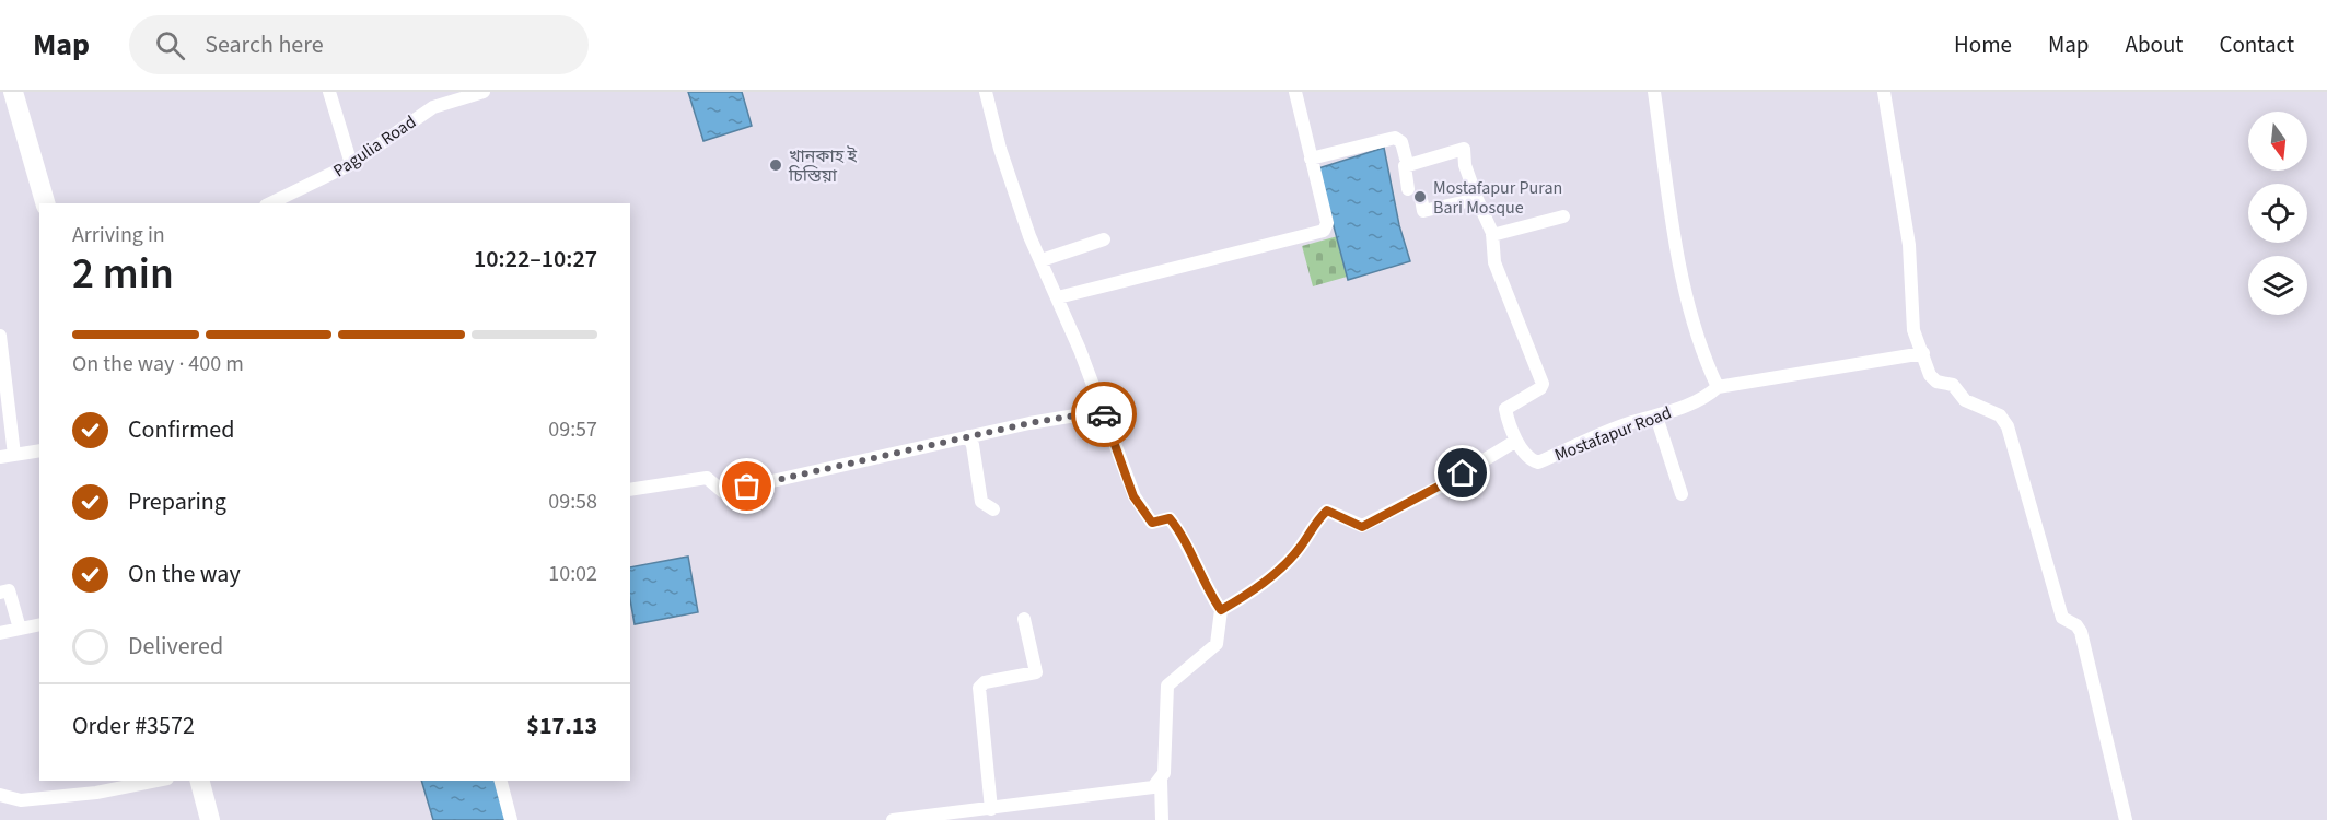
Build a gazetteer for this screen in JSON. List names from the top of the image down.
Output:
{
  "streets": {
    "street": ["Pagulia Road", "Mostafapur Road"]
  },
  "places": ["খানকাহ ই চিস্তিয়া", "Mostafapur Puran Bari Mosque"],
  "north": "bottom",
  "page": {
    "header": "Map",
    "search": "Search here",
    "nav": [
      "Home",
      "Map",
      "About",
      "Contact"
    ],
    "heading": ["2 min", "Arriving in", "10:22–10:27"],
    "panel": ["Order #3572", "$17.13"],
    "bar": "On the way · 400 m",
    "list": [
      ["Confirmed", "09:57"],
      ["Preparing", "09:58"],
      ["On the way", "10:02"],
      "Delivered"
    ]
  }
}
